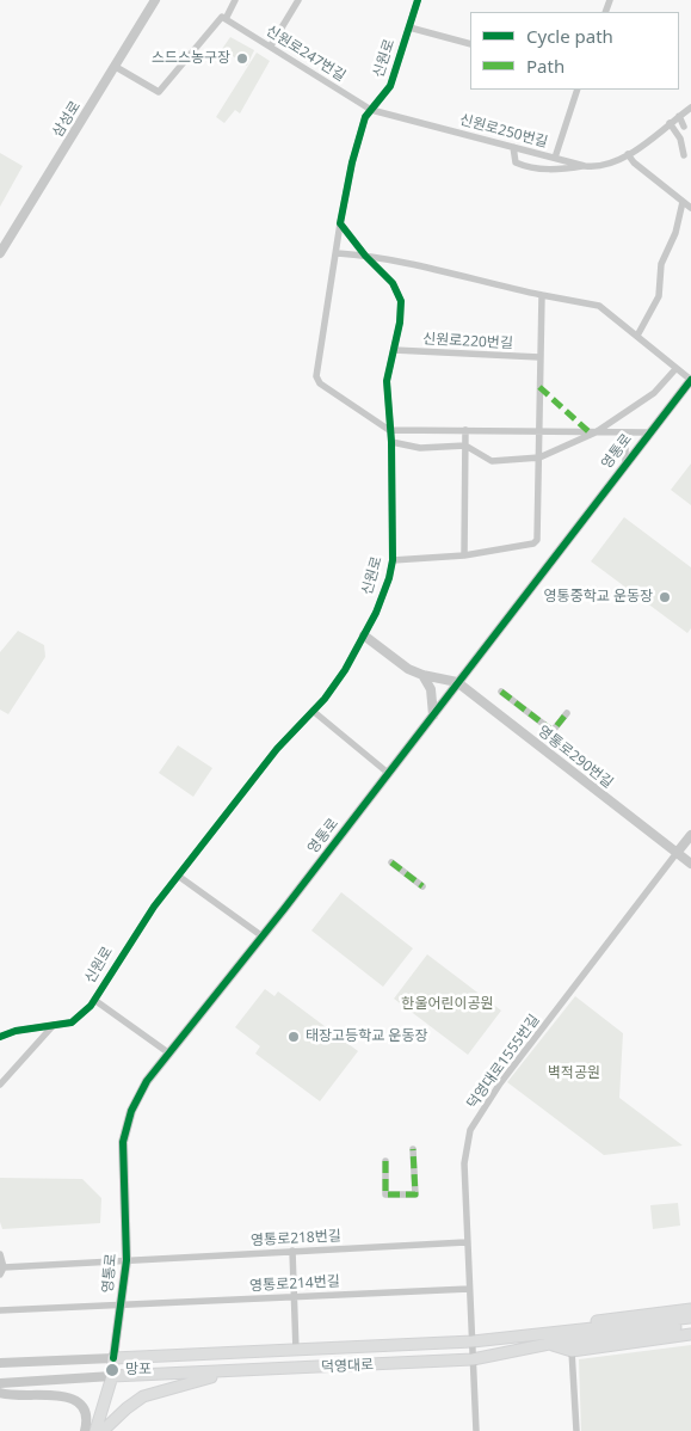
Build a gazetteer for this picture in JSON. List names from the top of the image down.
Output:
{
  "streets": {
    "main road": ["영통로", "덕영대로"],
    "street": [
      "신원로247번길",
      "신원로",
      "삼성로",
      "신원로250번길",
      "신원로220번길",
      "영통로290번길",
      "덕영대로1555번길",
      "영통로218번길",
      "영통로214번길"
    ]
  },
  "crossings": [
    ["신원로247번길", "신원로"],
    ["신원로247번길", "신원로250번길"],
    ["신원로", "신원로250번길"],
    ["신원로", "신원로220번길"],
    ["영통로", "영통로290번길"],
    ["영통로", "영통로218번길"],
    ["영통로", "영통로214번길"],
    ["영통로", "덕영대로"],
    ["영통로290번길", "덕영대로1555번길"],
    ["덕영대로1555번길", "영통로218번길"],
    ["덕영대로1555번길", "영통로214번길"],
    ["덕영대로1555번길", "덕영대로"]
  ],
  "parks": ["한울어린이공원", "벽적공원"],
  "places": [
    "스드스농구장",
    "영통중학교 운동장",
    "태장고등학교 운동장",
    "망포"
  ],
  "legend": ["Cycle path", "Path"]
}
